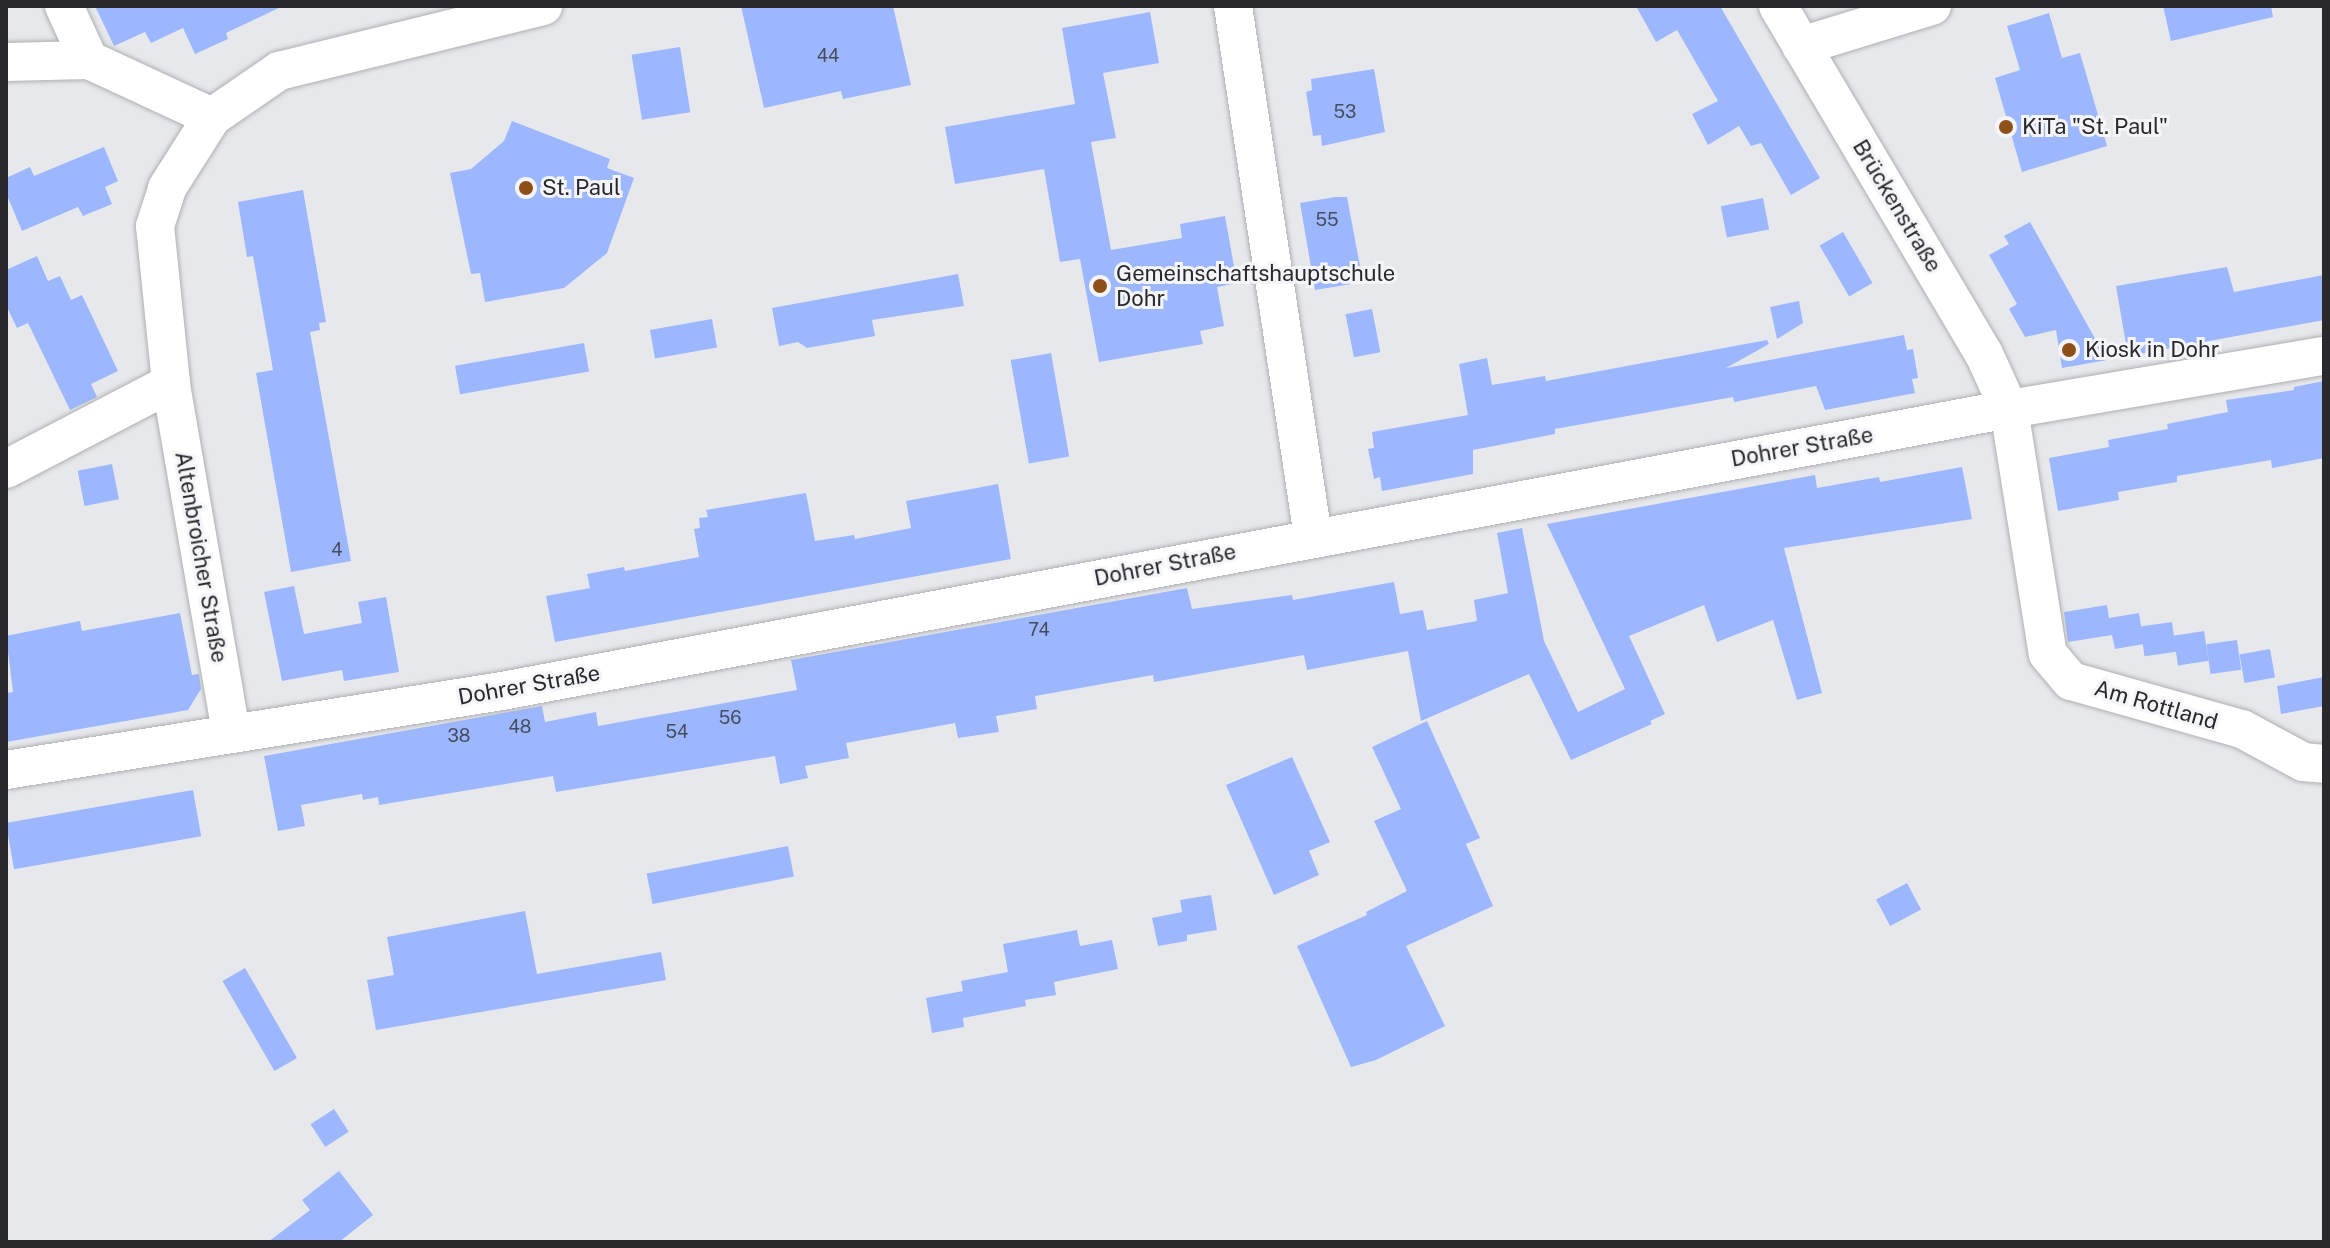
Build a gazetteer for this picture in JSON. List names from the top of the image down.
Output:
{
  "streets": {
    "street": [
      "Brückenstraße",
      "Dohrer Straße",
      "Altenbroicher Straße",
      "Am Rottland"
    ]
  },
  "crossings": [
    ["Brückenstraße", "Dohrer Straße"],
    ["Brückenstraße", "Am Rottland"],
    ["Dohrer Straße", "Altenbroicher Straße"],
    ["Dohrer Straße", "Am Rottland"]
  ],
  "places": [
    "KiTa \"St. Paul\"",
    "St. Paul",
    "Gemeinschaftshauptschule Dohr",
    "Kiosk in Dohr"
  ],
  "house_numbers": [
    "44",
    "53",
    "55",
    "4",
    "74",
    "56",
    "48",
    "54",
    "38"
  ]
}
